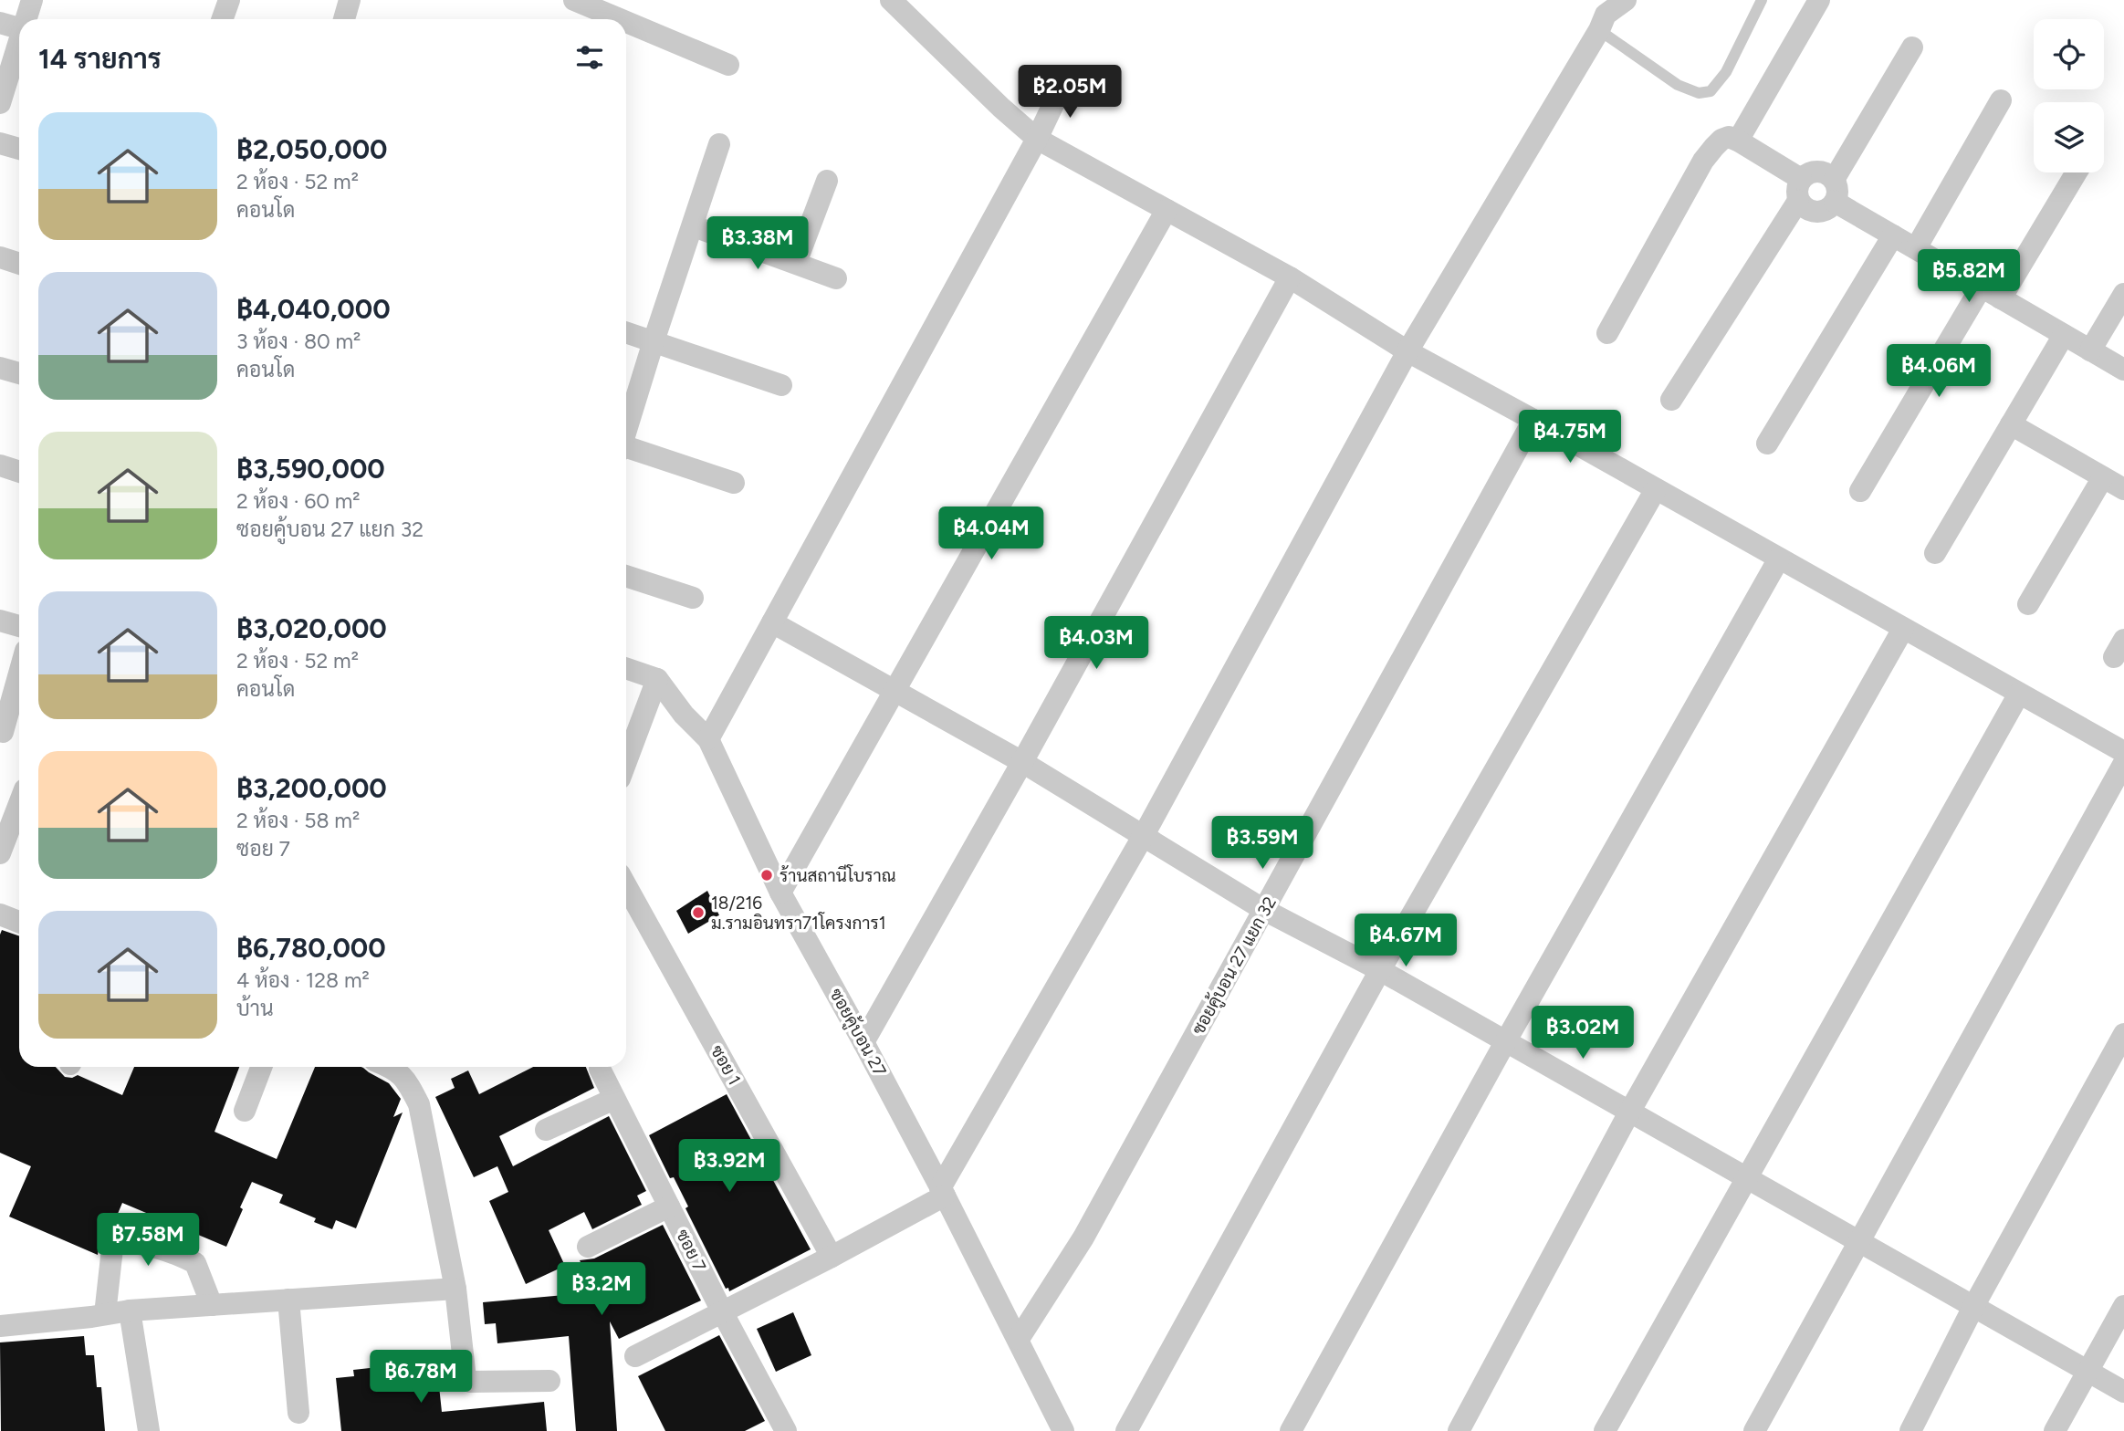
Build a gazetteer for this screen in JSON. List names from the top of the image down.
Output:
{
  "streets": {
    "street": [
      "ซอยคู้บอน 27 แยก 32",
      "ซอยคู้บอน 27",
      "ซอย 1",
      "ซอย 7"
    ]
  },
  "crossings": [
    ["ซอยคู้บอน 27 แยก 32", "ซอยคู้บอน 27"]
  ],
  "places": ["ร้านสถานีโบราณ", "18/216 ม.รามอินทรา71โครงการ1"],
  "page": {
    "heading": "14 รายการ",
    "price": [
      "฿2.05M",
      "฿3.38M",
      "฿5.82M",
      "฿4.06M",
      "฿4.75M",
      "฿4.04M",
      "฿4.03M",
      "฿3.59M",
      "฿4.67M",
      "฿3.02M",
      "฿3.92M",
      "฿7.58M",
      "฿3.2M",
      "฿6.78M"
    ],
    "list": [
      {
        "name": "฿2,050,000",
        "note": "2 ห้อง · 52 m² · คอนโด"
      },
      {
        "name": "฿4,040,000",
        "note": "3 ห้อง · 80 m² · คอนโด"
      },
      {
        "name": "฿3,590,000",
        "note": "2 ห้อง · 60 m² · ซอยคู้บอน 27 แยก 32"
      },
      {
        "name": "฿3,020,000",
        "note": "2 ห้อง · 52 m² · คอนโด"
      },
      {
        "name": "฿3,200,000",
        "note": "2 ห้อง · 58 m² · ซอย 7"
      },
      {
        "name": "฿6,780,000",
        "note": "4 ห้อง · 128 m² · บ้าน"
      }
    ]
  }
}
